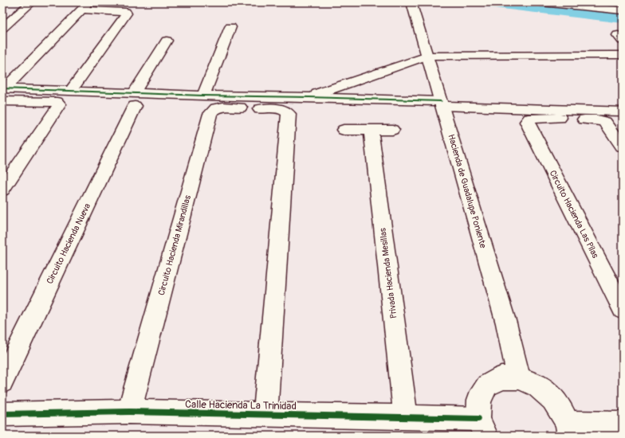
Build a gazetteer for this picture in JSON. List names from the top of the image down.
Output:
{
  "streets": {
    "street": [
      "Hacienda de Guadalupe Poniente",
      "Circuito Hacienda Las Pilas",
      "Circuito Hacienda Nueva",
      "Circuito Hacienda Mirandillas",
      "Privada Hacienda Mesillas",
      "Calle Hacienda La Trinidad"
    ]
  },
  "crossings": [
    ["Hacienda de Guadalupe Poniente", "Calle Hacienda La Trinidad"],
    ["Circuito Hacienda Mirandillas", "Calle Hacienda La Trinidad"],
    ["Privada Hacienda Mesillas", "Calle Hacienda La Trinidad"]
  ]
}
